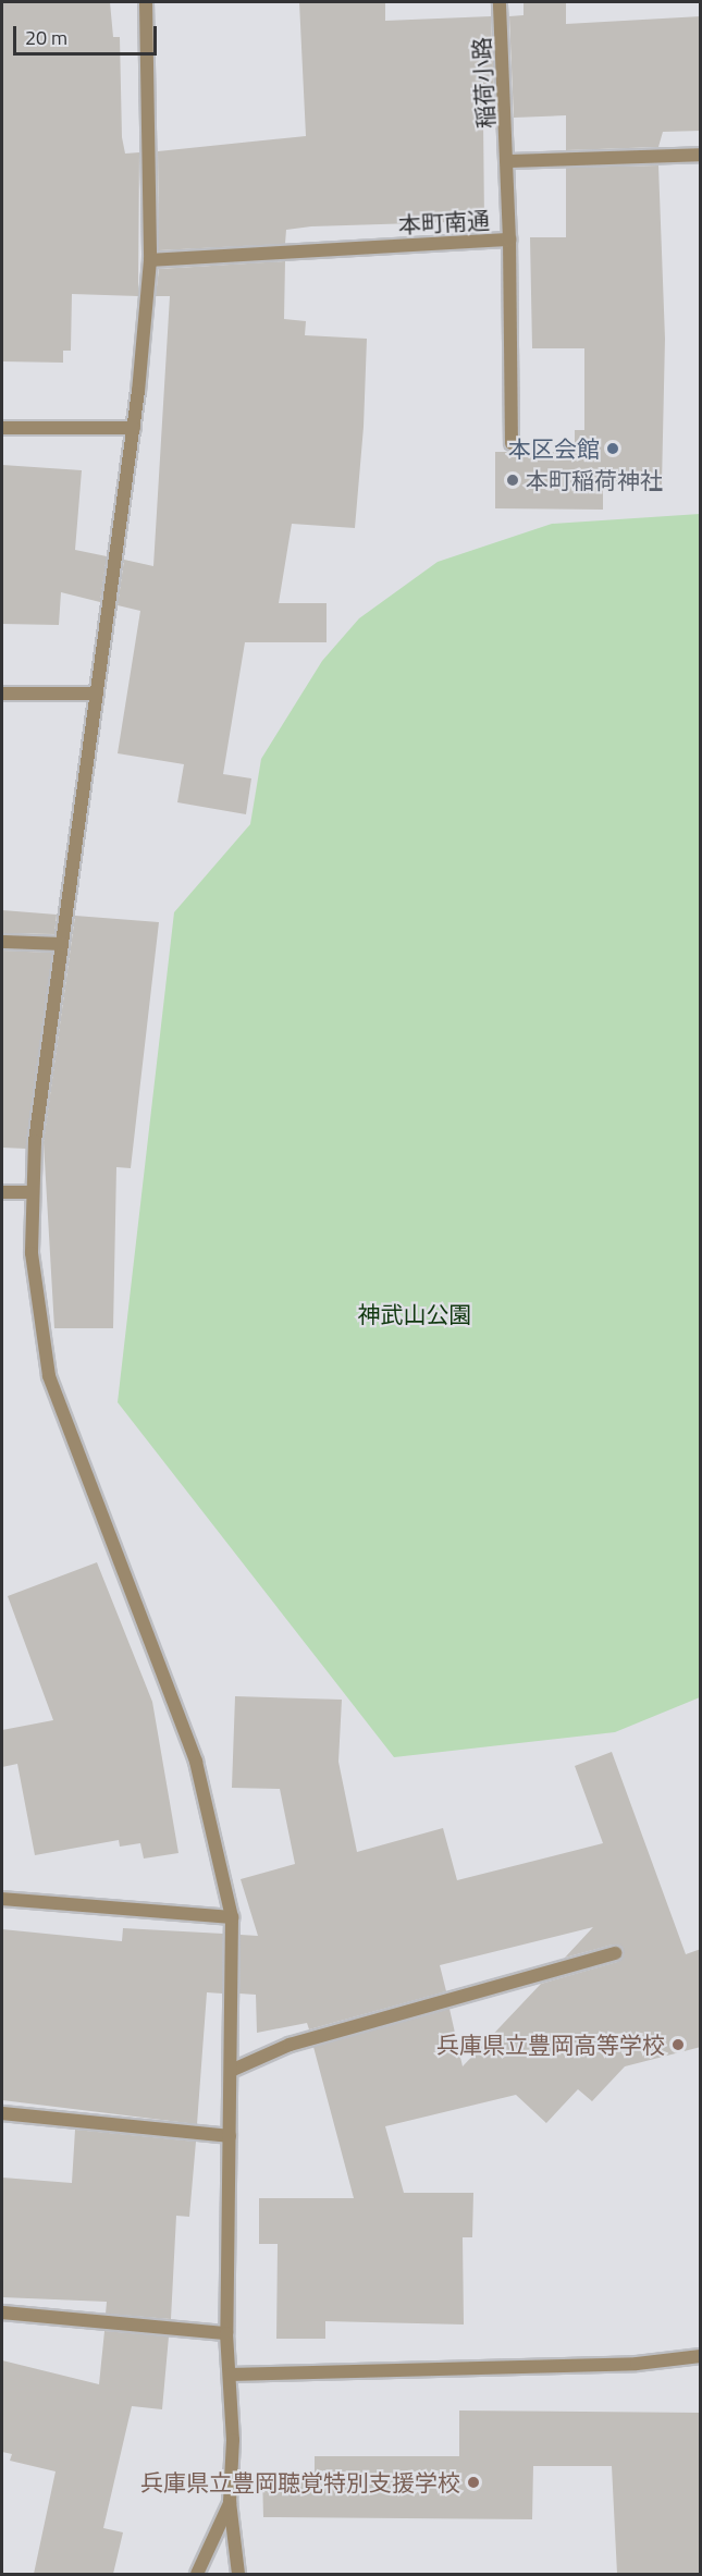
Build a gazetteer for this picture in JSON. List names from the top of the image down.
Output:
{
  "streets": {
    "street": ["稲荷小路", "本町南通"]
  },
  "crossings": [
    ["稲荷小路", "本町南通"]
  ],
  "parks": ["神武山公園"],
  "places": [
    "本区会館",
    "本町稲荷神社",
    "兵庫県立豊岡高等学校",
    "兵庫県立豊岡聴覚特別支援学校"
  ],
  "scale_bar": "20 m"
}
